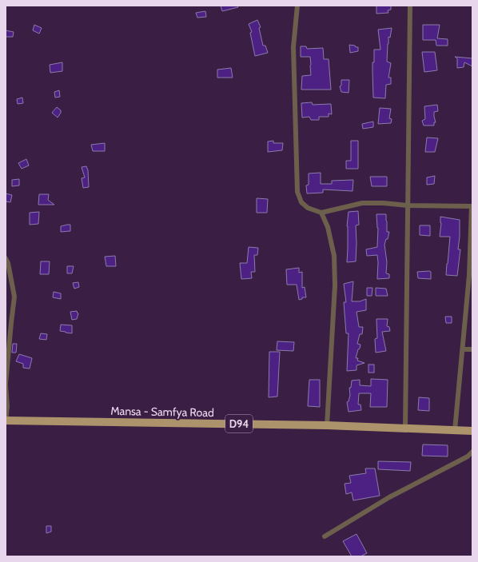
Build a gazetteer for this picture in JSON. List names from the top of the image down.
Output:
{
  "streets": {
    "main road": ["Mansa - Samfya Road", "D94"]
  }
}
